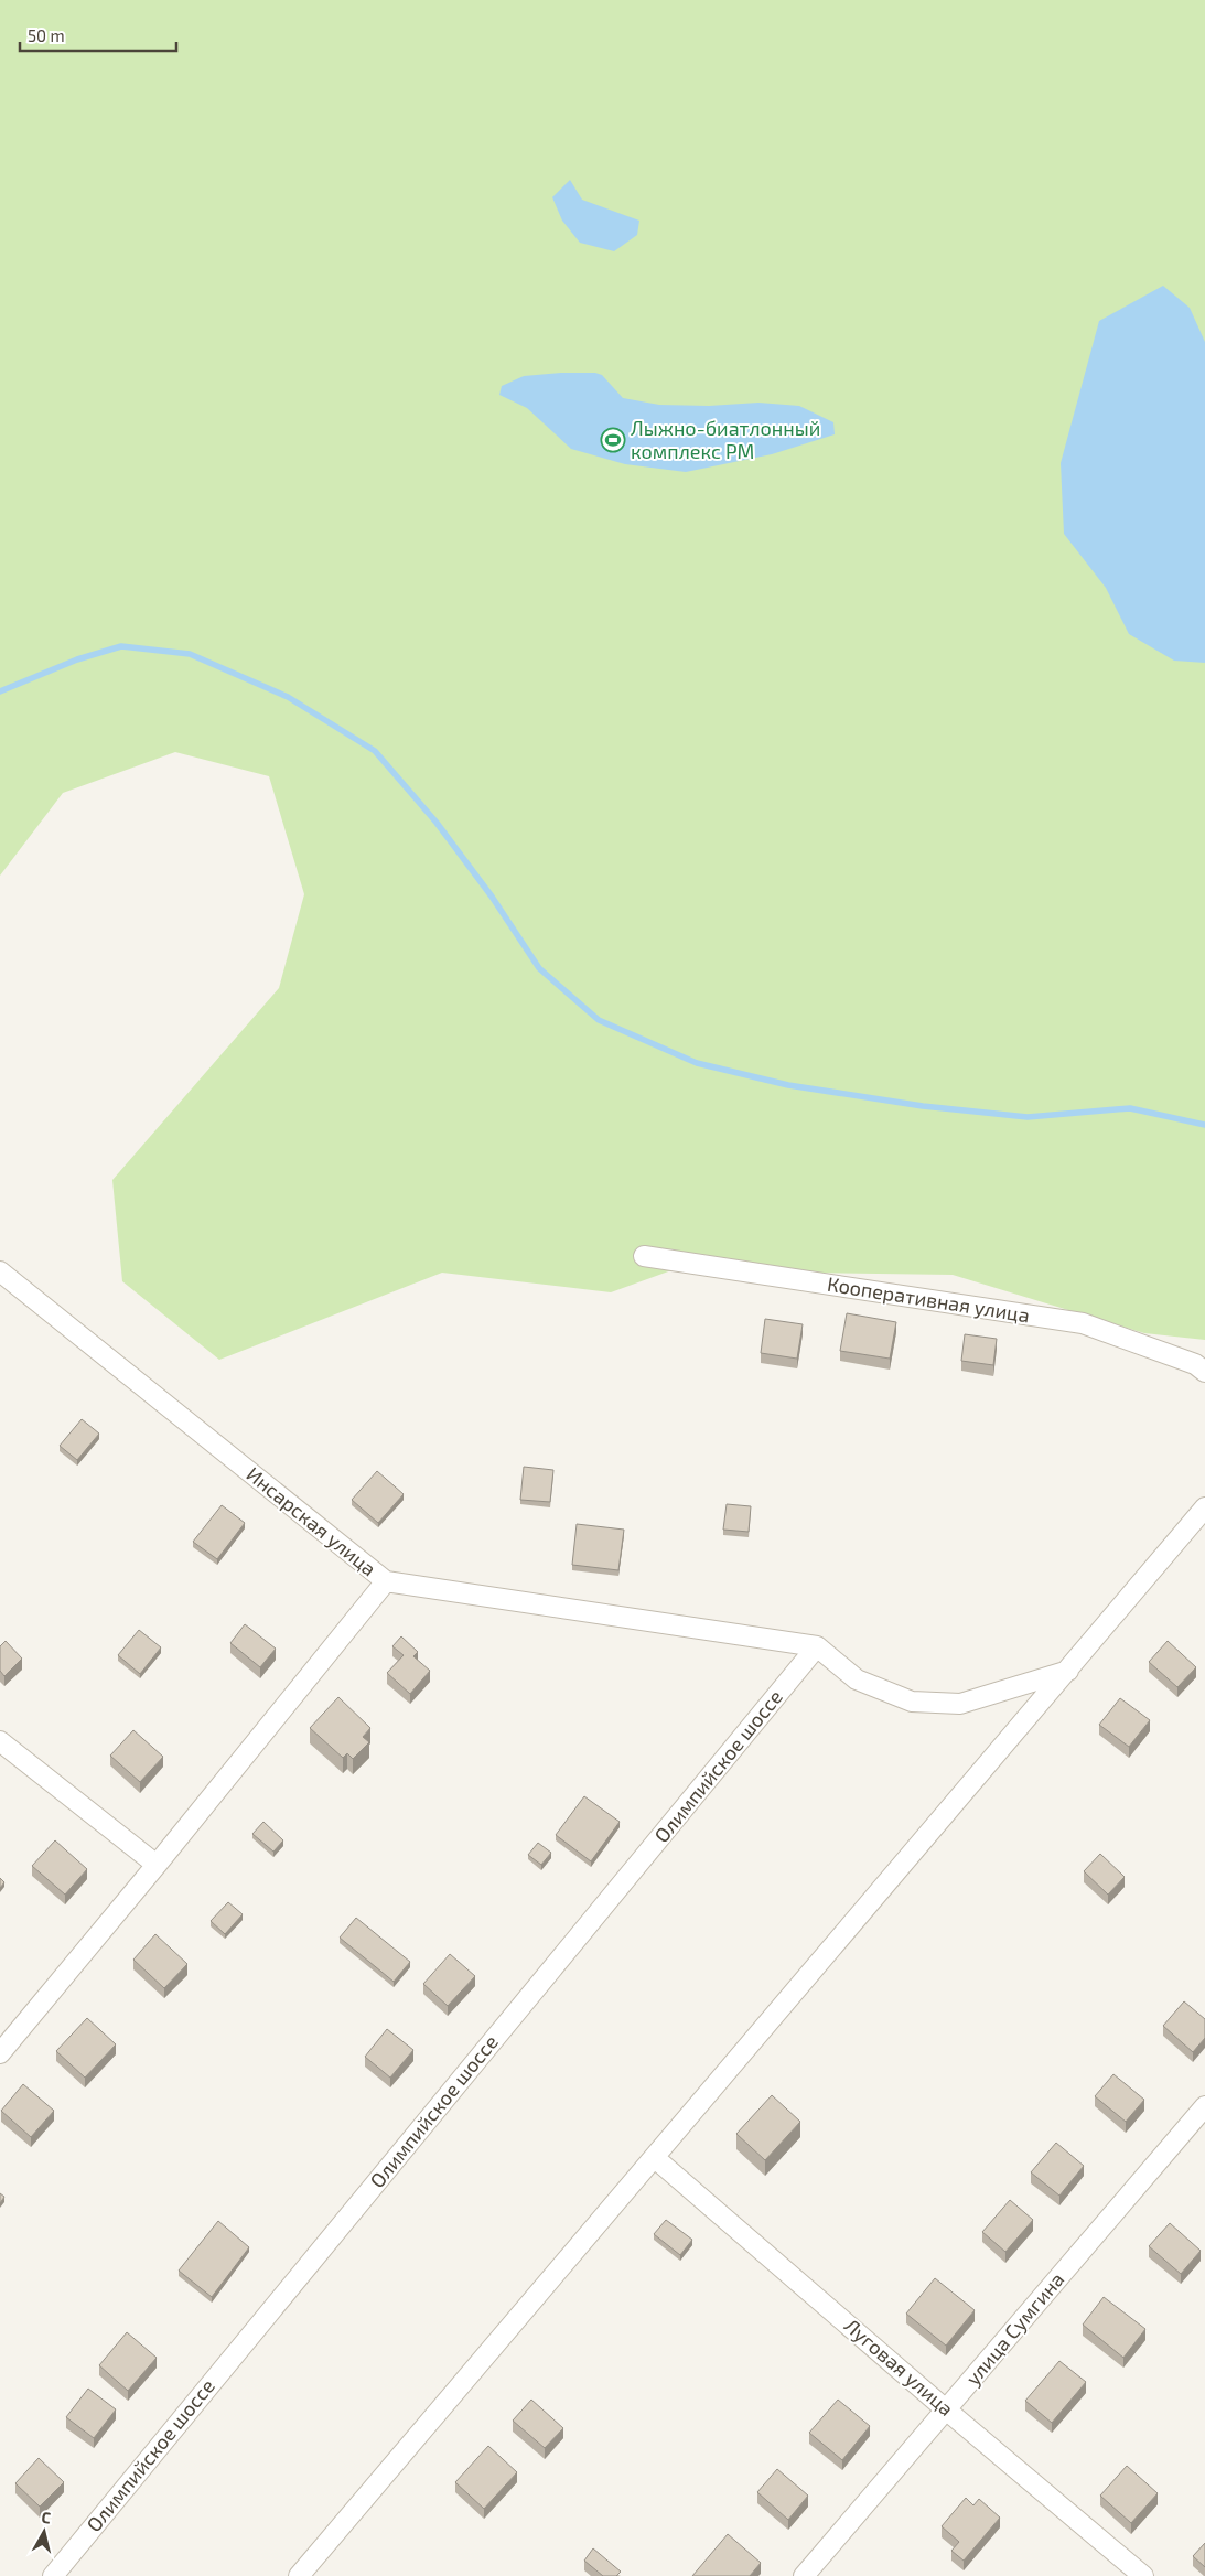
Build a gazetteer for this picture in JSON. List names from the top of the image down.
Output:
{
  "streets": {
    "street": [
      "Кооперативная улица",
      "Инсарская улица",
      "Олимпийское шоссе",
      "улица Сумгина",
      "Луговая улица"
    ]
  },
  "crossings": [
    ["Инсарская улица", "Олимпийское шоссе"],
    ["улица Сумгина", "Луговая улица"]
  ],
  "places": {
    "sports": ["Лыжно-биатлонный комплекс РМ"]
  },
  "scale_bar": "50 m",
  "north": "top"
}
